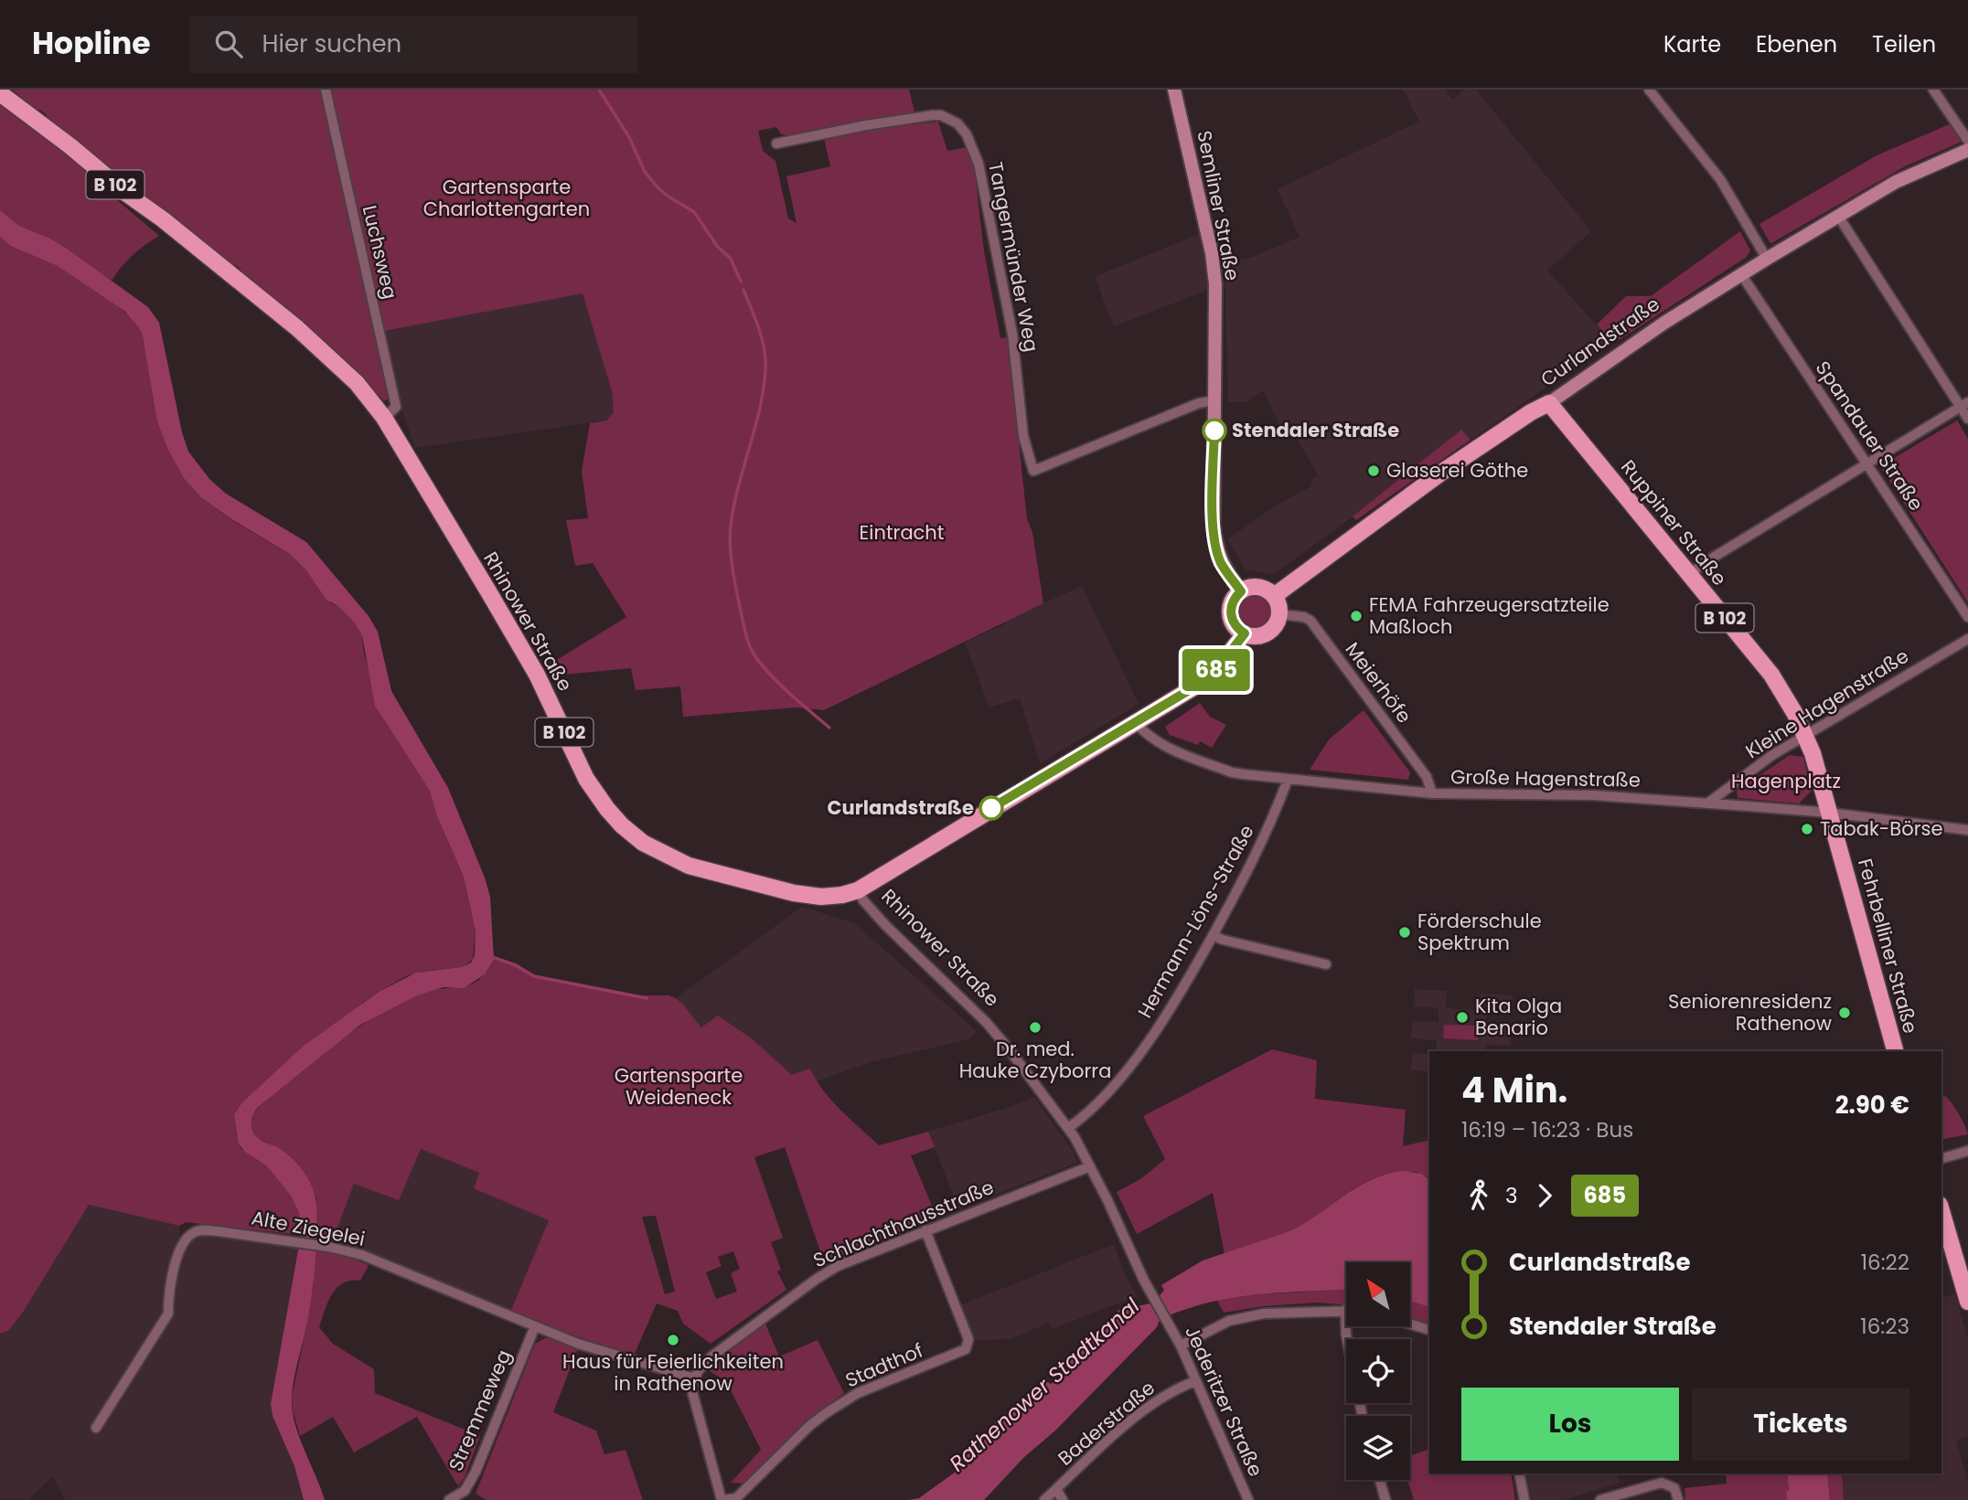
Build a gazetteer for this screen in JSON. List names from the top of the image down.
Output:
{
  "streets": {
    "main road": [
      "B 102",
      "Curlandstraße",
      "Ruppiner Straße",
      "Rhinower Straße",
      "Fehrbelliner Straße"
    ],
    "street": [
      "Semliner Straße",
      "Luchsweg",
      "Tangermünder Weg",
      "Spandauer Straße",
      "Meierhöfe",
      "Kleine Hagenstraße",
      "Große Hagenstraße",
      "Hermann-Löns-Straße",
      "Schlachthausstraße",
      "Alte Ziegelei",
      "Stadthof",
      "Jederitzer Straße",
      "Stremmeweg",
      "Baderstraße"
    ]
  },
  "crossings": [
    ["B 102", "Semliner Straße"],
    ["B 102", "Curlandstraße"],
    ["B 102", "Ruppiner Straße"],
    ["B 102", "Rhinower Straße"],
    ["B 102", "Meierhöfe"],
    ["B 102", "Kleine Hagenstraße"],
    ["B 102", "Große Hagenstraße"],
    ["B 102", "Fehrbelliner Straße"],
    ["Semliner Straße", "Tangermünder Weg"],
    ["Semliner Straße", "Curlandstraße"],
    ["Semliner Straße", "Meierhöfe"],
    ["Luchsweg", "Rhinower Straße"],
    ["Curlandstraße", "Spandauer Straße"],
    ["Curlandstraße", "Ruppiner Straße"],
    ["Curlandstraße", "Meierhöfe"],
    ["Ruppiner Straße", "Kleine Hagenstraße"],
    ["Rhinower Straße", "Hermann-Löns-Straße"],
    ["Rhinower Straße", "Schlachthausstraße"],
    ["Rhinower Straße", "Jederitzer Straße"],
    ["Meierhöfe", "Große Hagenstraße"],
    ["Kleine Hagenstraße", "Große Hagenstraße"],
    ["Große Hagenstraße", "Hermann-Löns-Straße"],
    ["Große Hagenstraße", "Fehrbelliner Straße"],
    ["Schlachthausstraße", "Alte Ziegelei"],
    ["Schlachthausstraße", "Stadthof"],
    ["Alte Ziegelei", "Stremmeweg"],
    ["Jederitzer Straße", "Baderstraße"]
  ],
  "water": ["Rathenower Stadtkanal"],
  "parks": [
    "Gartensparte Charlottengarten",
    "Eintracht",
    "Hagenplatz",
    "Gartensparte Weideneck"
  ],
  "places": [
    "Stendaler Straße",
    "Glaserei Göthe",
    "FEMA Fahrzeugersatzteile Maßloch",
    "Curlandstraße",
    "Tabak-Börse",
    "Förderschule Spektrum",
    "Seniorenresidenz Rathenow",
    "Kita Olga Benario",
    "Dr. med. Hauke Czyborra",
    "Haus für Feierlichkeiten in Rathenow"
  ],
  "lines": ["bus line 685"],
  "north": "top left",
  "page": {
    "header": "Hopline",
    "search": "Hier suchen",
    "nav": ["Karte", "Ebenen", "Teilen"],
    "on_map": "685",
    "heading": ["4 Min.", "16:19 – 16:23 · Bus", "2.90 €"],
    "legs": ["3", "685"],
    "list": [
      {
        "name": "Curlandstraße",
        "value": "16:22"
      },
      {
        "name": "Stendaler Straße",
        "value": "16:23"
      }
    ],
    "buttons": ["Los", "Tickets"]
  }
}
